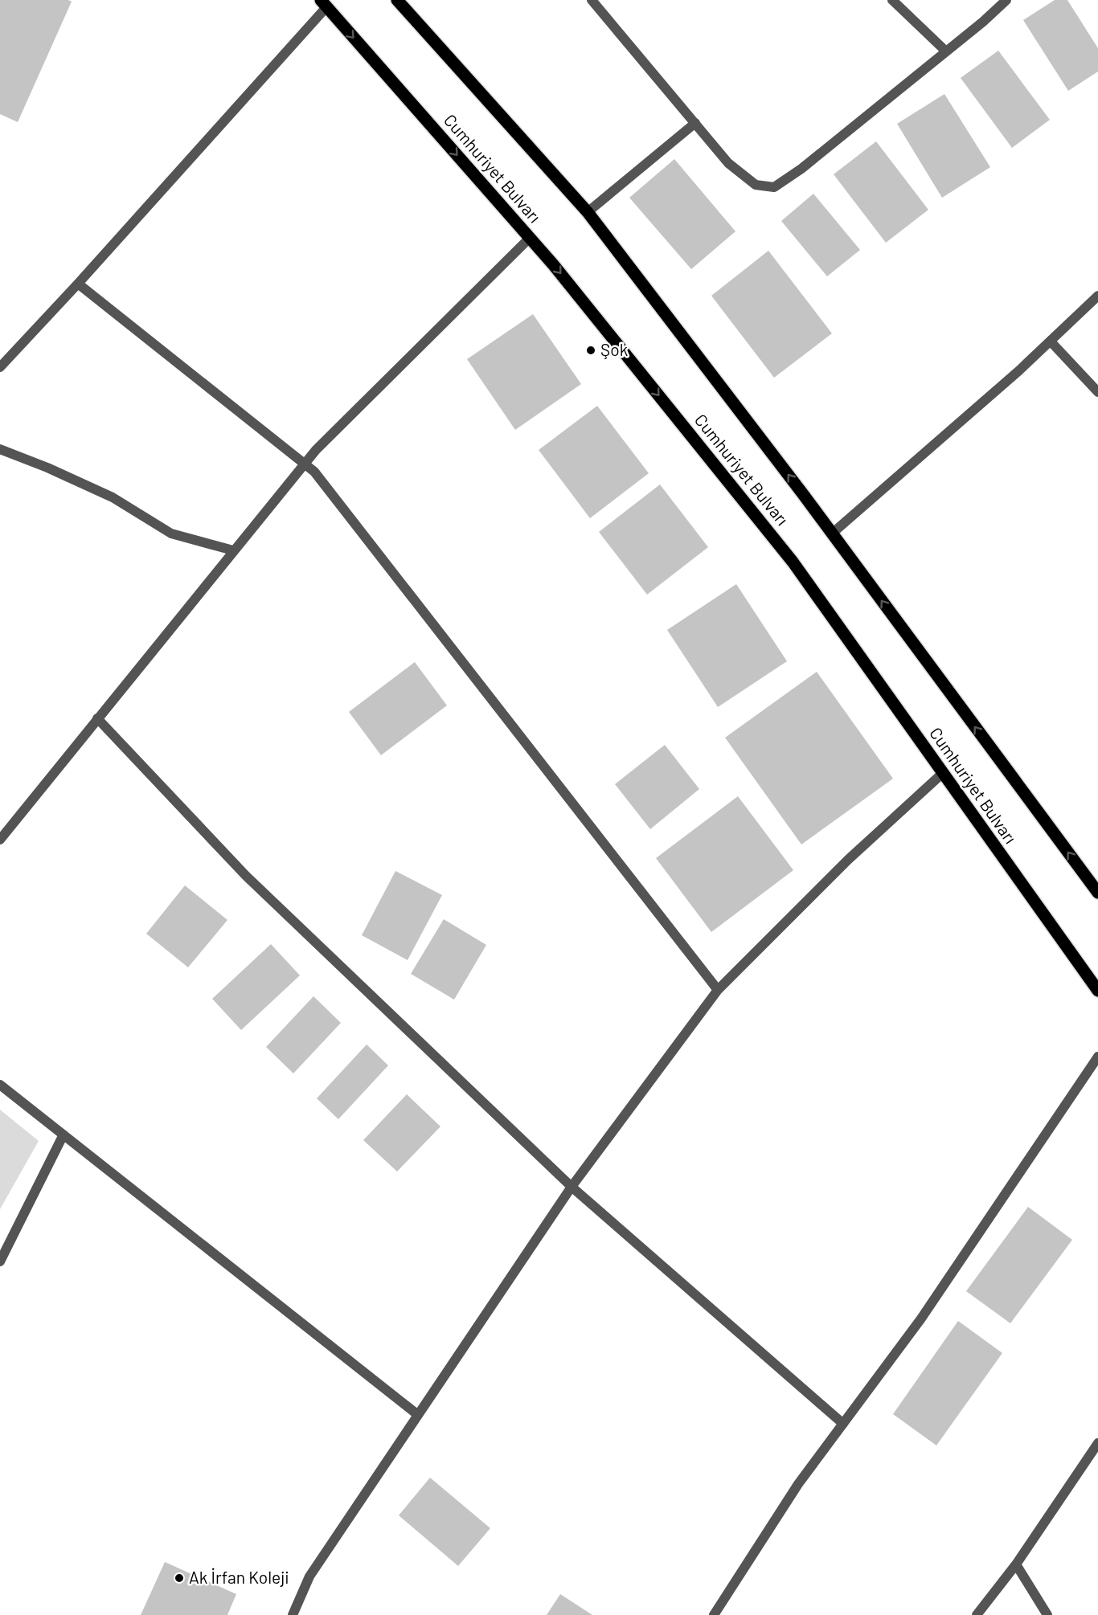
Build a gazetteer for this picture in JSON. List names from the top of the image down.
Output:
{
  "streets": {
    "main road": ["Cumhuriyet Bulvarı"]
  },
  "places": ["Şok", "Ak İrfan Koleji"]
}
